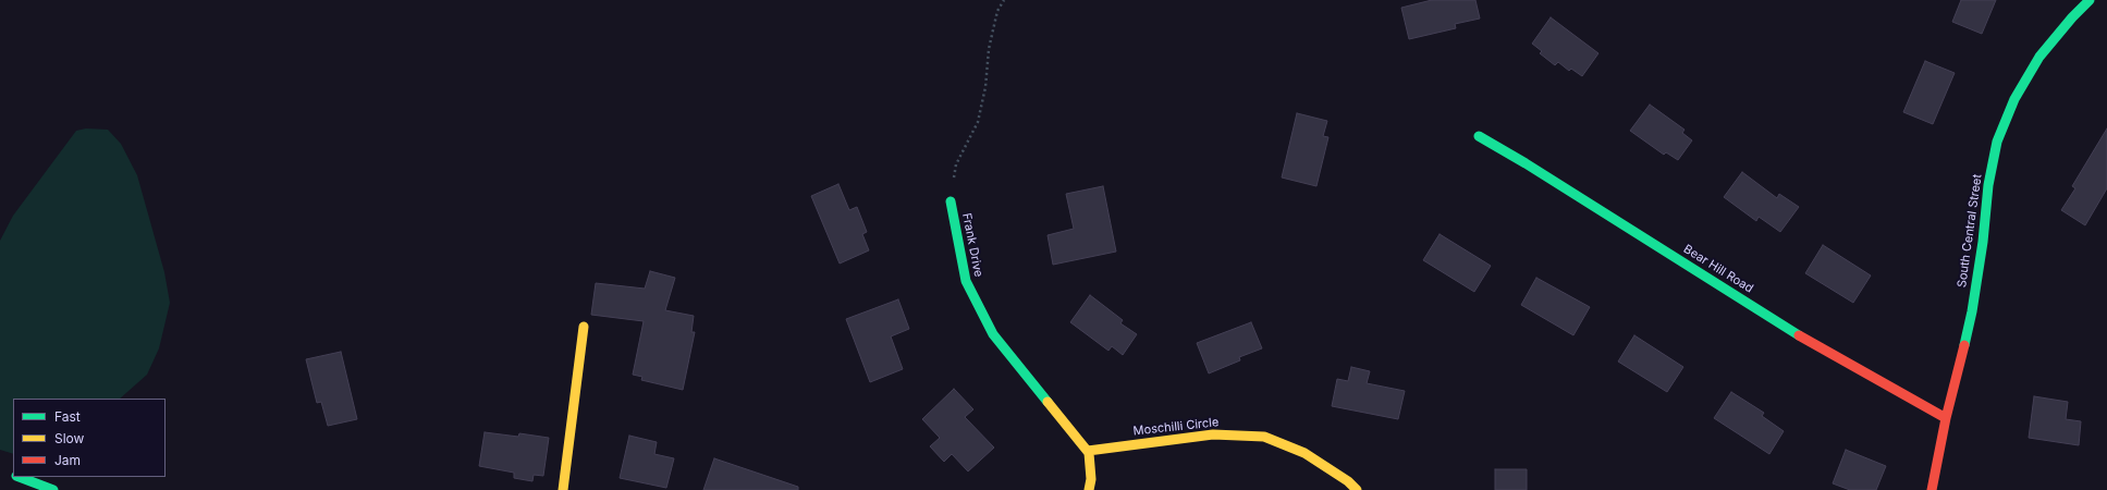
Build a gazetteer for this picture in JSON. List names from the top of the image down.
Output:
{
  "streets": {
    "street": [
      "South Central Street",
      "Frank Drive",
      "Bear Hill Road",
      "Moschilli Circle"
    ]
  },
  "crossings": [
    ["South Central Street", "Bear Hill Road"],
    ["Frank Drive", "Moschilli Circle"]
  ],
  "legend": ["Fast", "Slow", "Jam"]
}
